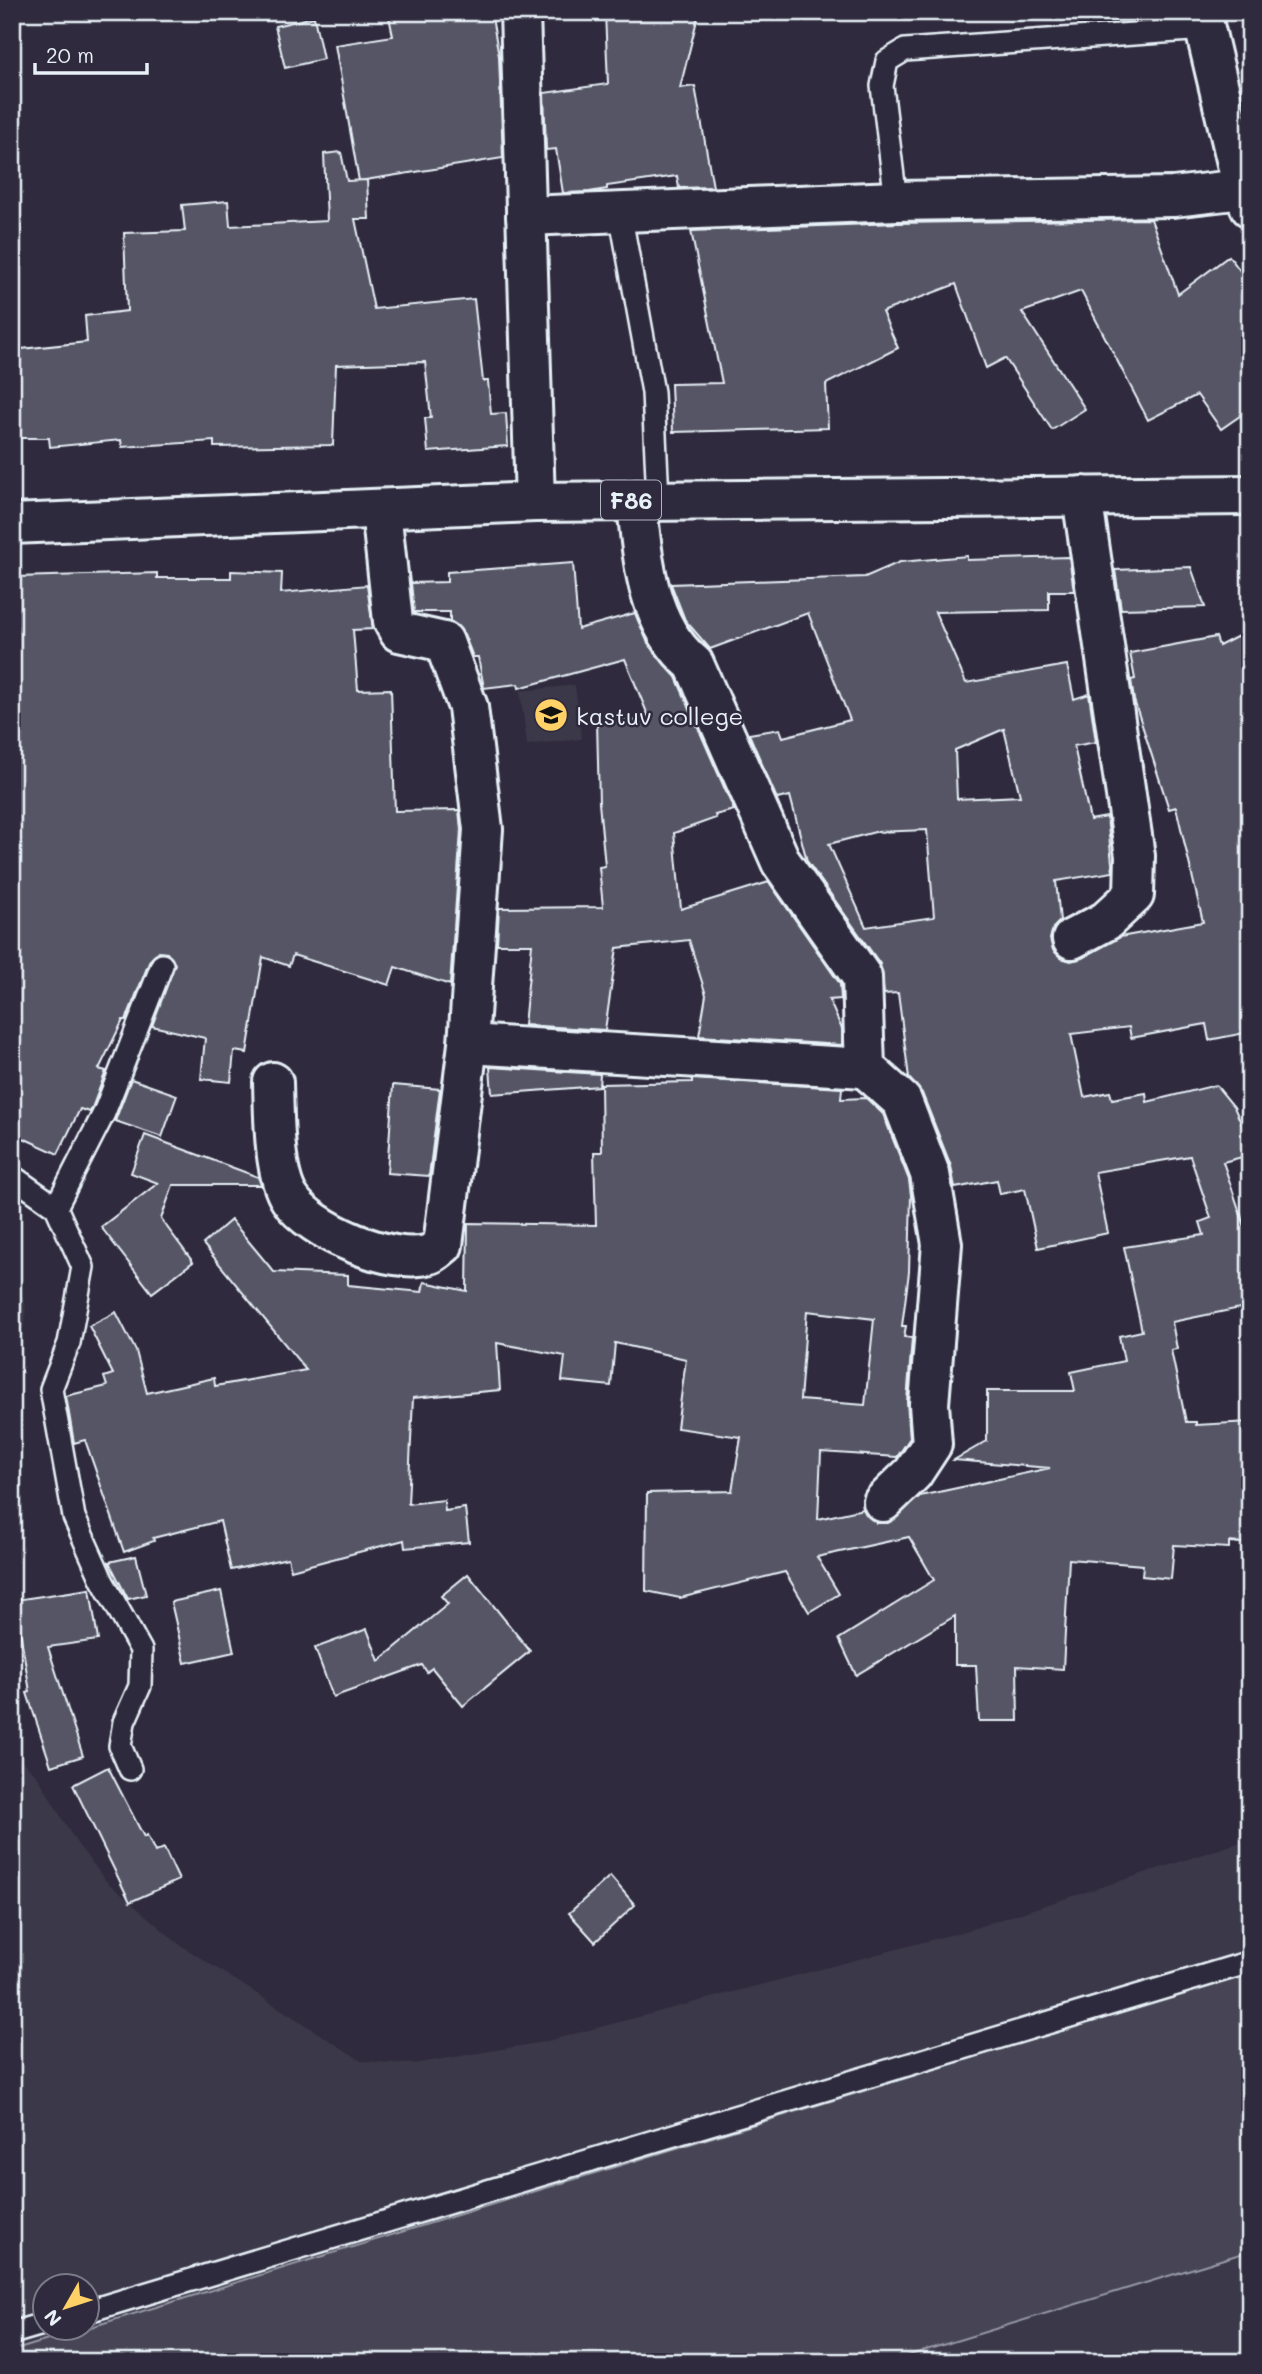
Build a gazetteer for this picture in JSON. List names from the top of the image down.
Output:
{
  "streets": {
    "street": ["F86"]
  },
  "places": {
    "school or university": ["kastuv college"]
  },
  "scale_bar": "20 m",
  "north": "bottom left"
}
